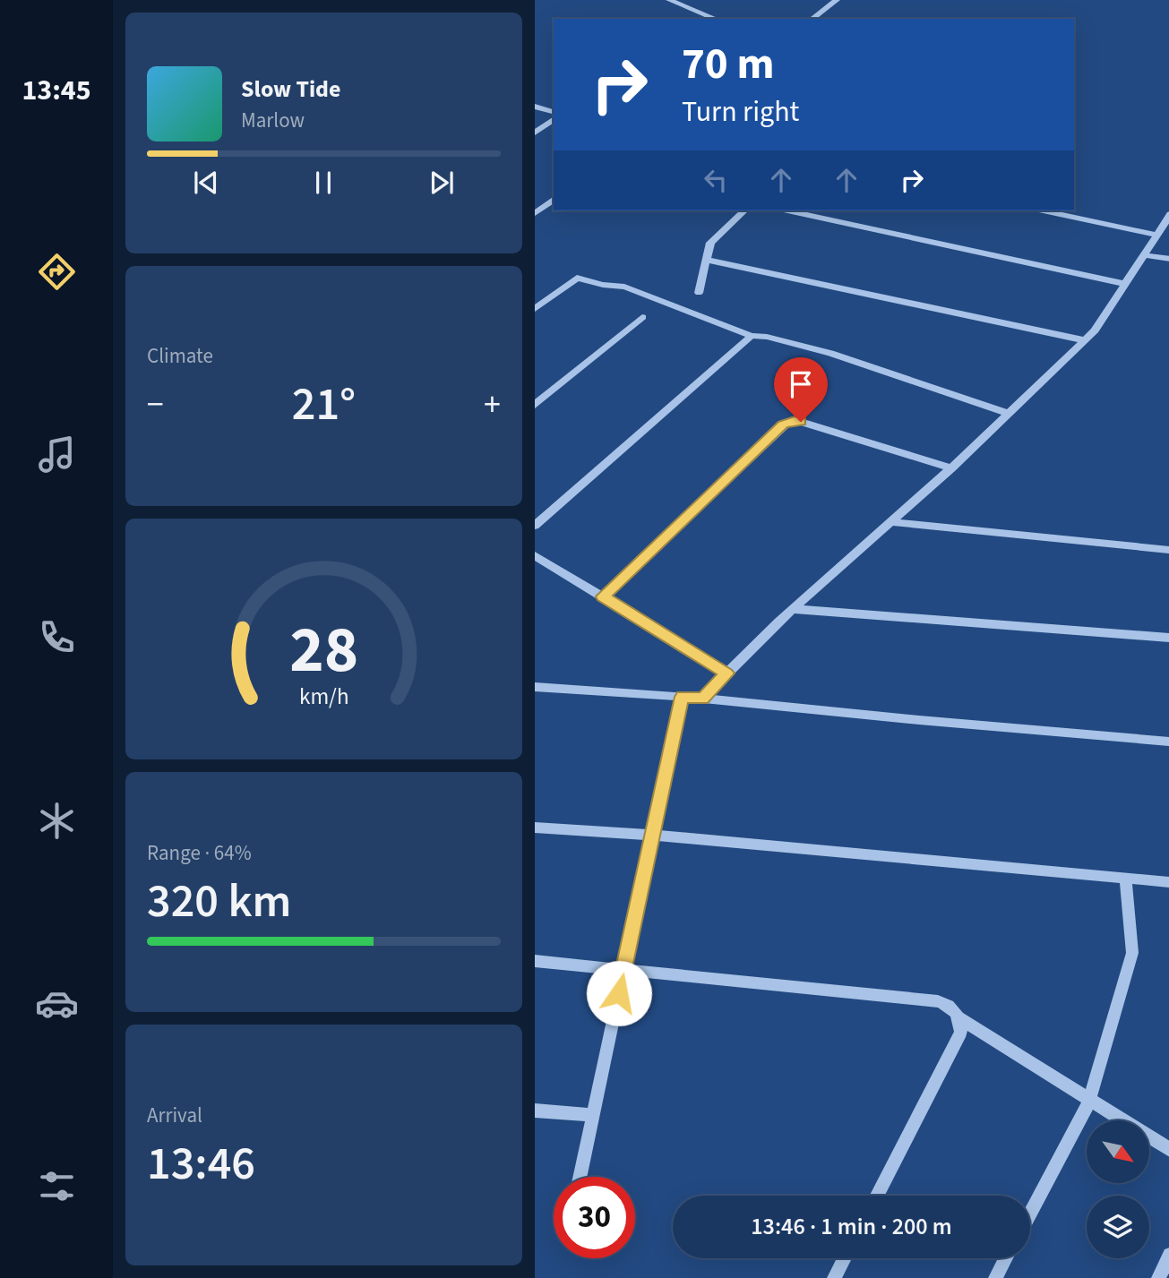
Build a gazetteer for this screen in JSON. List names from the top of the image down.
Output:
{
  "north": "bottom right",
  "page": {
    "tabs": "13:45",
    "turn": ["70 m", "Turn right"],
    "song": ["Slow Tide", "Marlow"],
    "tile": [
      "Climate",
      ["Range · 64%", "320 km"],
      ["Arrival", "13:46"]
    ],
    "heat": ["−", "21°", "+"],
    "limit": "30",
    "trip": "13:46 · 1 min · 200 m",
    "gauge": ["28", "km/h"]
  }
}
